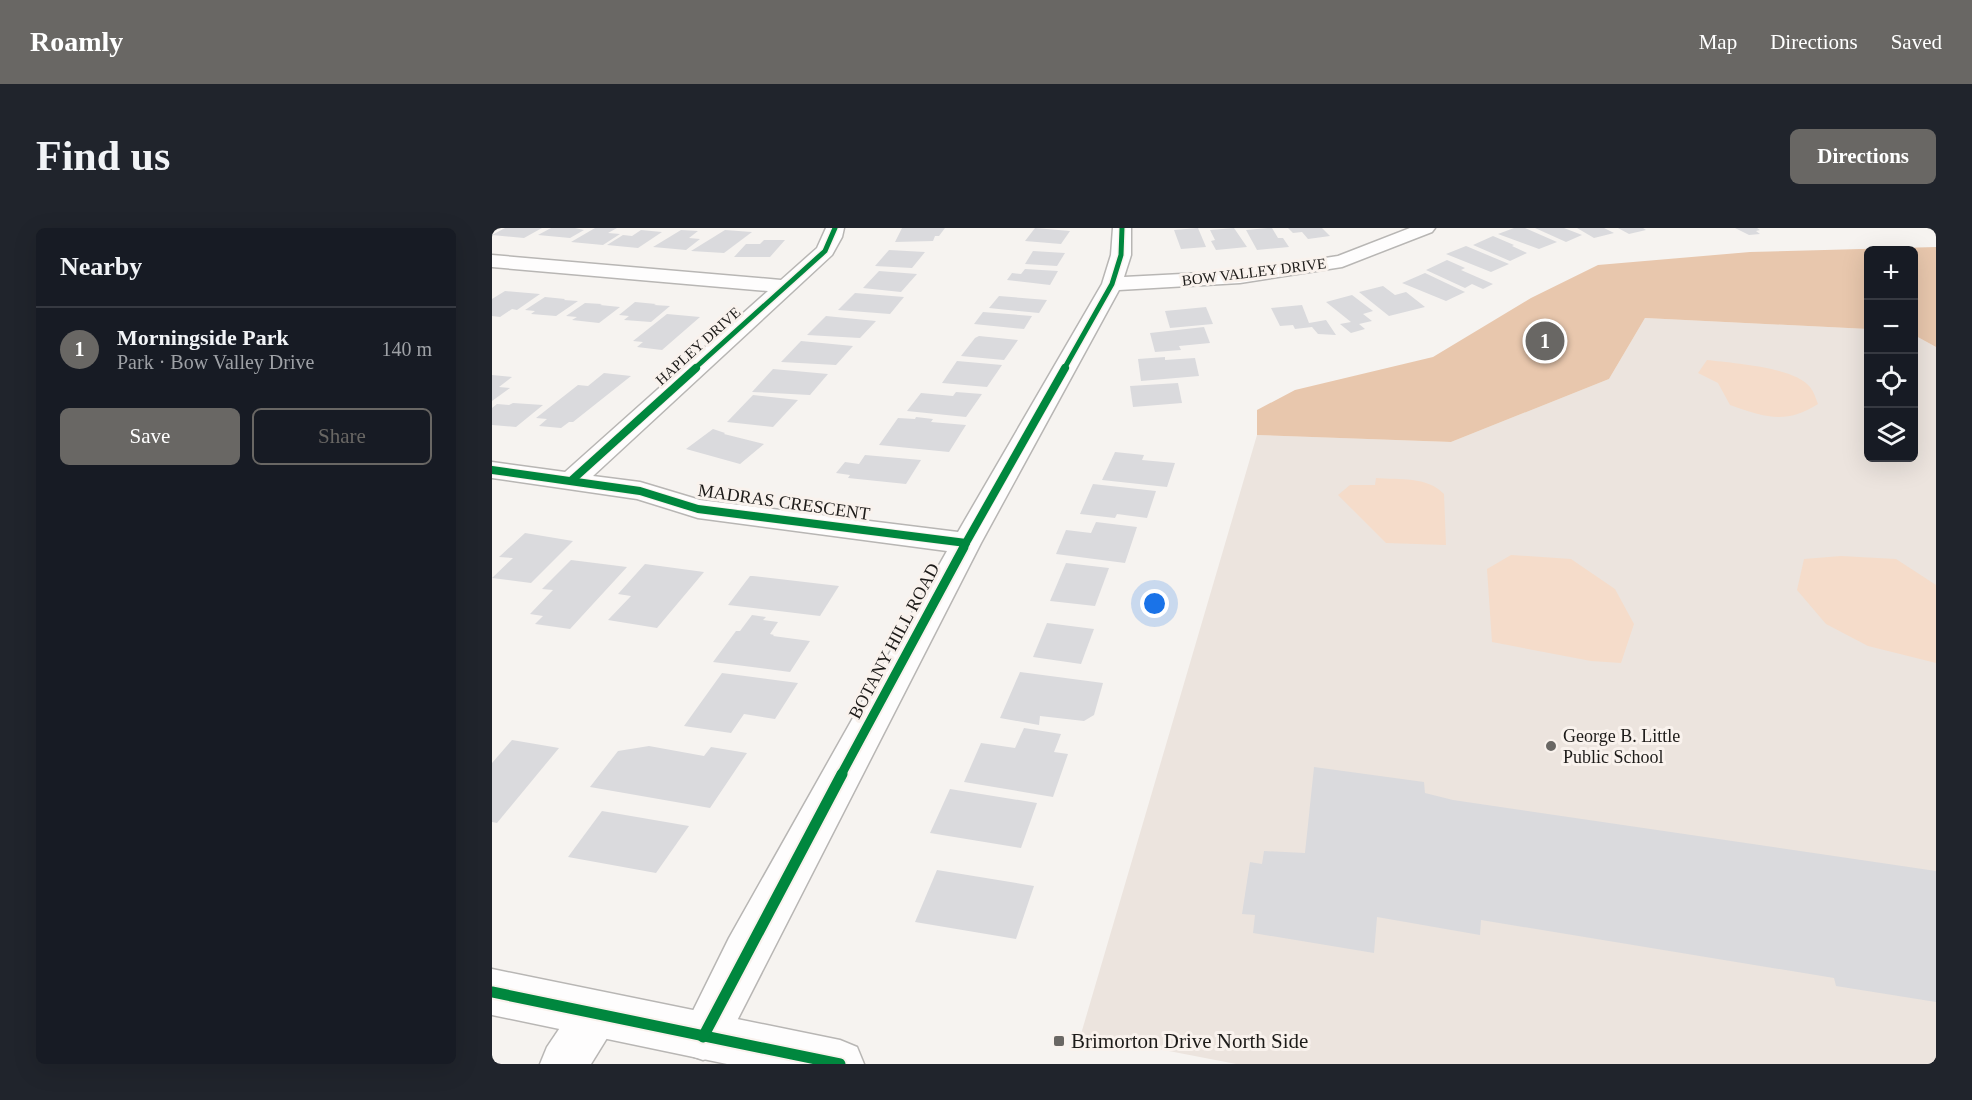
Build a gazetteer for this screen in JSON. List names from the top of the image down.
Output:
{
  "streets": {
    "street": [
      "BOW VALLEY DRIVE",
      "HAPLEY DRIVE",
      "MADRAS CRESCENT",
      "BOTANY HILL ROAD"
    ]
  },
  "crossings": [
    ["BOW VALLEY DRIVE", "BOTANY HILL ROAD"],
    ["HAPLEY DRIVE", "MADRAS CRESCENT"],
    ["MADRAS CRESCENT", "BOTANY HILL ROAD"]
  ],
  "places": {
    "other": ["George B. Little Public School"],
    "transit": ["Brimorton Drive North Side"]
  },
  "page": {
    "header": "Roamly",
    "nav": ["Map", "Directions", "Saved"],
    "buttons": [
      "Directions",
      ["Save", "Share"]
    ],
    "title": "Find us",
    "heading": "Nearby",
    "map_buttons": ["+", "−"],
    "list": [
      {
        "mark": "1",
        "name": "Morningside Park",
        "note": "Park · Bow Valley Drive",
        "value": "140 m"
      }
    ],
    "pins": "1"
  }
}
